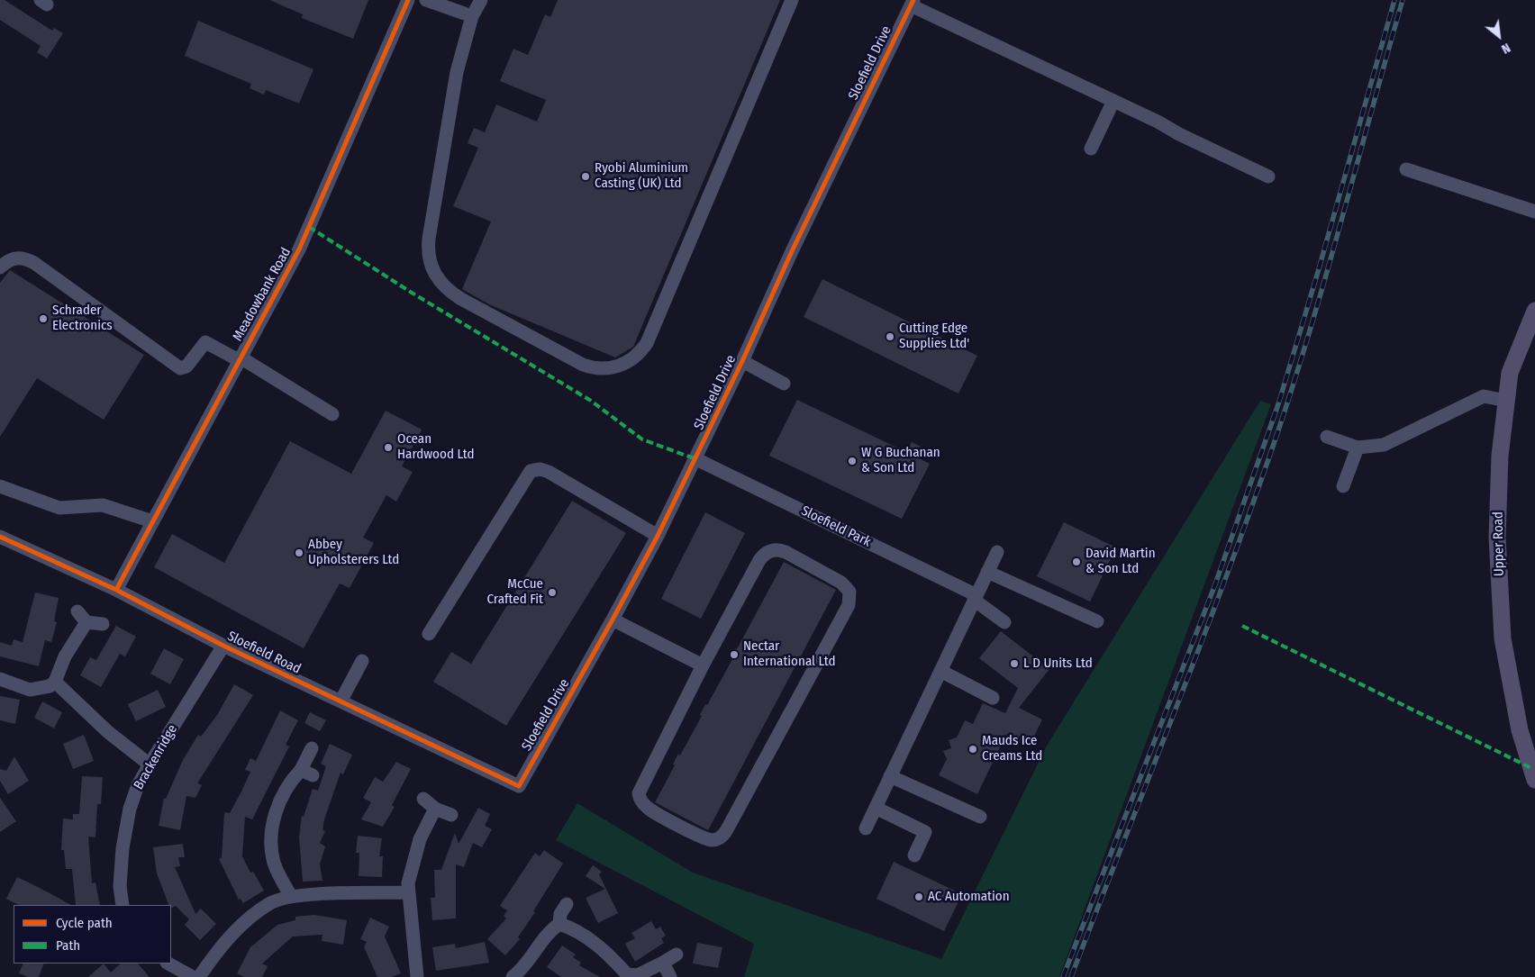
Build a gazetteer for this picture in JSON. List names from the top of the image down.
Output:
{
  "streets": {
    "main road": ["Upper Road"],
    "street": [
      "Sloefield Drive",
      "Meadowbank Road",
      "Sloefield Park",
      "Sloefield Road",
      "Brackenridge"
    ]
  },
  "crossings": [
    ["Sloefield Drive", "Sloefield Park"],
    ["Sloefield Drive", "Sloefield Road"],
    ["Meadowbank Road", "Sloefield Road"],
    ["Sloefield Road", "Brackenridge"]
  ],
  "places": [
    "Ryobi Aluminium Casting (UK) Ltd",
    "Schrader Electronics",
    "Cutting Edge Supplies Ltd'",
    "Ocean Hardwood Ltd",
    "W G Buchanan & Son Ltd",
    "Abbey Upholsterers Ltd",
    "David Martin & Son Ltd",
    "McCue Crafted Fit",
    "Nectar International Ltd",
    "L D Units Ltd",
    "Mauds Ice Creams Ltd",
    "AC Automation"
  ],
  "legend": ["Cycle path", "Path"],
  "north": "bottom right"
}
